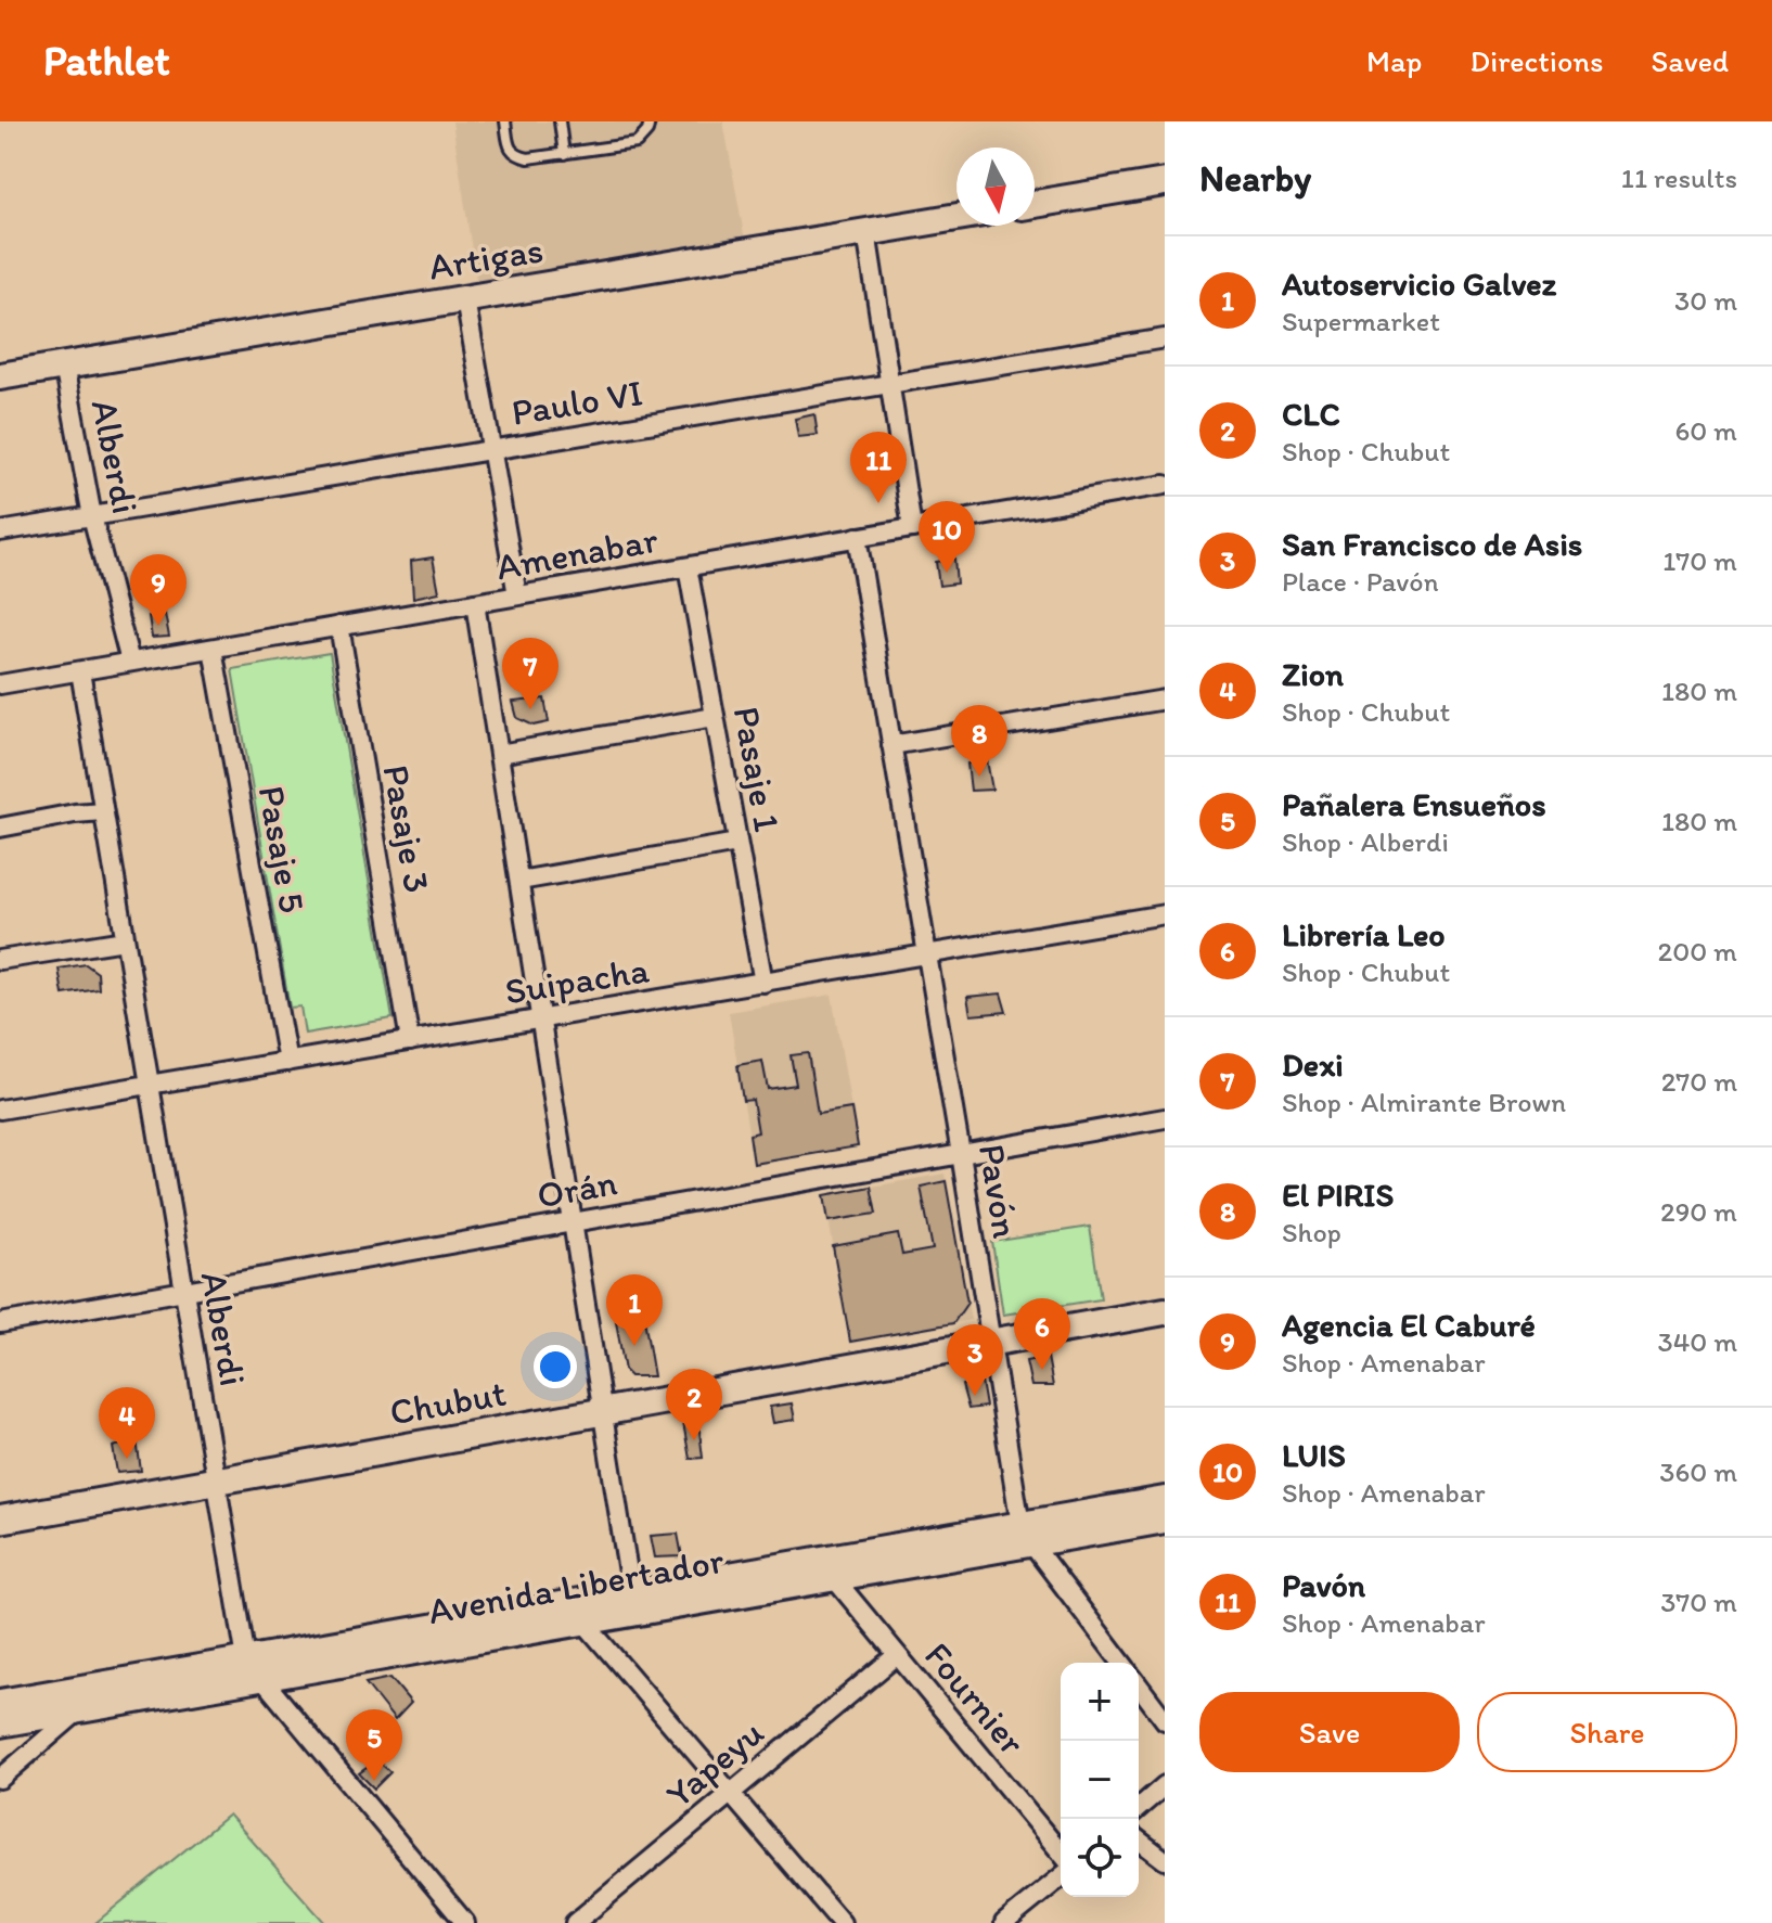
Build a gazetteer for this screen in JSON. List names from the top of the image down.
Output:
{
  "streets": {
    "street": [
      "Artigas",
      "Paulo VI",
      "Alberdi",
      "Amenabar",
      "Pasaje 1",
      "Pasaje 3",
      "Pasaje 5",
      "Suipacha",
      "Orán",
      "Pavón",
      "Chubut",
      "Avenida Libertador",
      "Fournier",
      "Yapeyu"
    ]
  },
  "crossings": [
    ["Artigas", "Alberdi"],
    ["Paulo VI", "Alberdi"],
    ["Alberdi", "Amenabar"],
    ["Alberdi", "Suipacha"],
    ["Alberdi", "Orán"],
    ["Alberdi", "Chubut"],
    ["Alberdi", "Avenida Libertador"],
    ["Amenabar", "Pasaje 1"],
    ["Amenabar", "Pasaje 3"],
    ["Amenabar", "Pasaje 5"],
    ["Amenabar", "Pavón"],
    ["Pasaje 1", "Suipacha"],
    ["Pasaje 3", "Suipacha"],
    ["Pasaje 5", "Suipacha"],
    ["Suipacha", "Pavón"],
    ["Orán", "Pavón"],
    ["Pavón", "Chubut"],
    ["Pavón", "Avenida Libertador"],
    ["Avenida Libertador", "Fournier"],
    ["Fournier", "Yapeyu"]
  ],
  "north": "bottom",
  "page": {
    "header": "Pathlet",
    "nav": ["Map", "Directions", "Saved"],
    "heading": ["Nearby", "11 results"],
    "list": [
      {
        "mark": "1",
        "name": "Autoservicio Galvez",
        "note": "Supermarket",
        "value": "30 m"
      },
      {
        "mark": "2",
        "name": "CLC",
        "note": "Shop · Chubut",
        "value": "60 m"
      },
      {
        "mark": "3",
        "name": "San Francisco de Asis",
        "note": "Place · Pavón",
        "value": "170 m"
      },
      {
        "mark": "4",
        "name": "Zion",
        "note": "Shop · Chubut",
        "value": "180 m"
      },
      {
        "mark": "5",
        "name": "Pañalera Ensueños",
        "note": "Shop · Alberdi",
        "value": "180 m"
      },
      {
        "mark": "6",
        "name": "Librería Leo",
        "note": "Shop · Chubut",
        "value": "200 m"
      },
      {
        "mark": "7",
        "name": "Dexi",
        "note": "Shop · Almirante Brown",
        "value": "270 m"
      },
      {
        "mark": "8",
        "name": "El PIRIS",
        "note": "Shop",
        "value": "290 m"
      },
      {
        "mark": "9",
        "name": "Agencia El Caburé",
        "note": "Shop · Amenabar",
        "value": "340 m"
      },
      {
        "mark": "10",
        "name": "LUIS",
        "note": "Shop · Amenabar",
        "value": "360 m"
      },
      {
        "mark": "11",
        "name": "Pavón",
        "note": "Shop · Amenabar",
        "value": "370 m"
      }
    ],
    "pins": [
      "11",
      "10",
      "9",
      "7",
      "8",
      "1",
      "6",
      "3",
      "2",
      "4",
      "5"
    ],
    "map_buttons": ["+", "−"],
    "buttons": ["Save", "Share"]
  }
}
